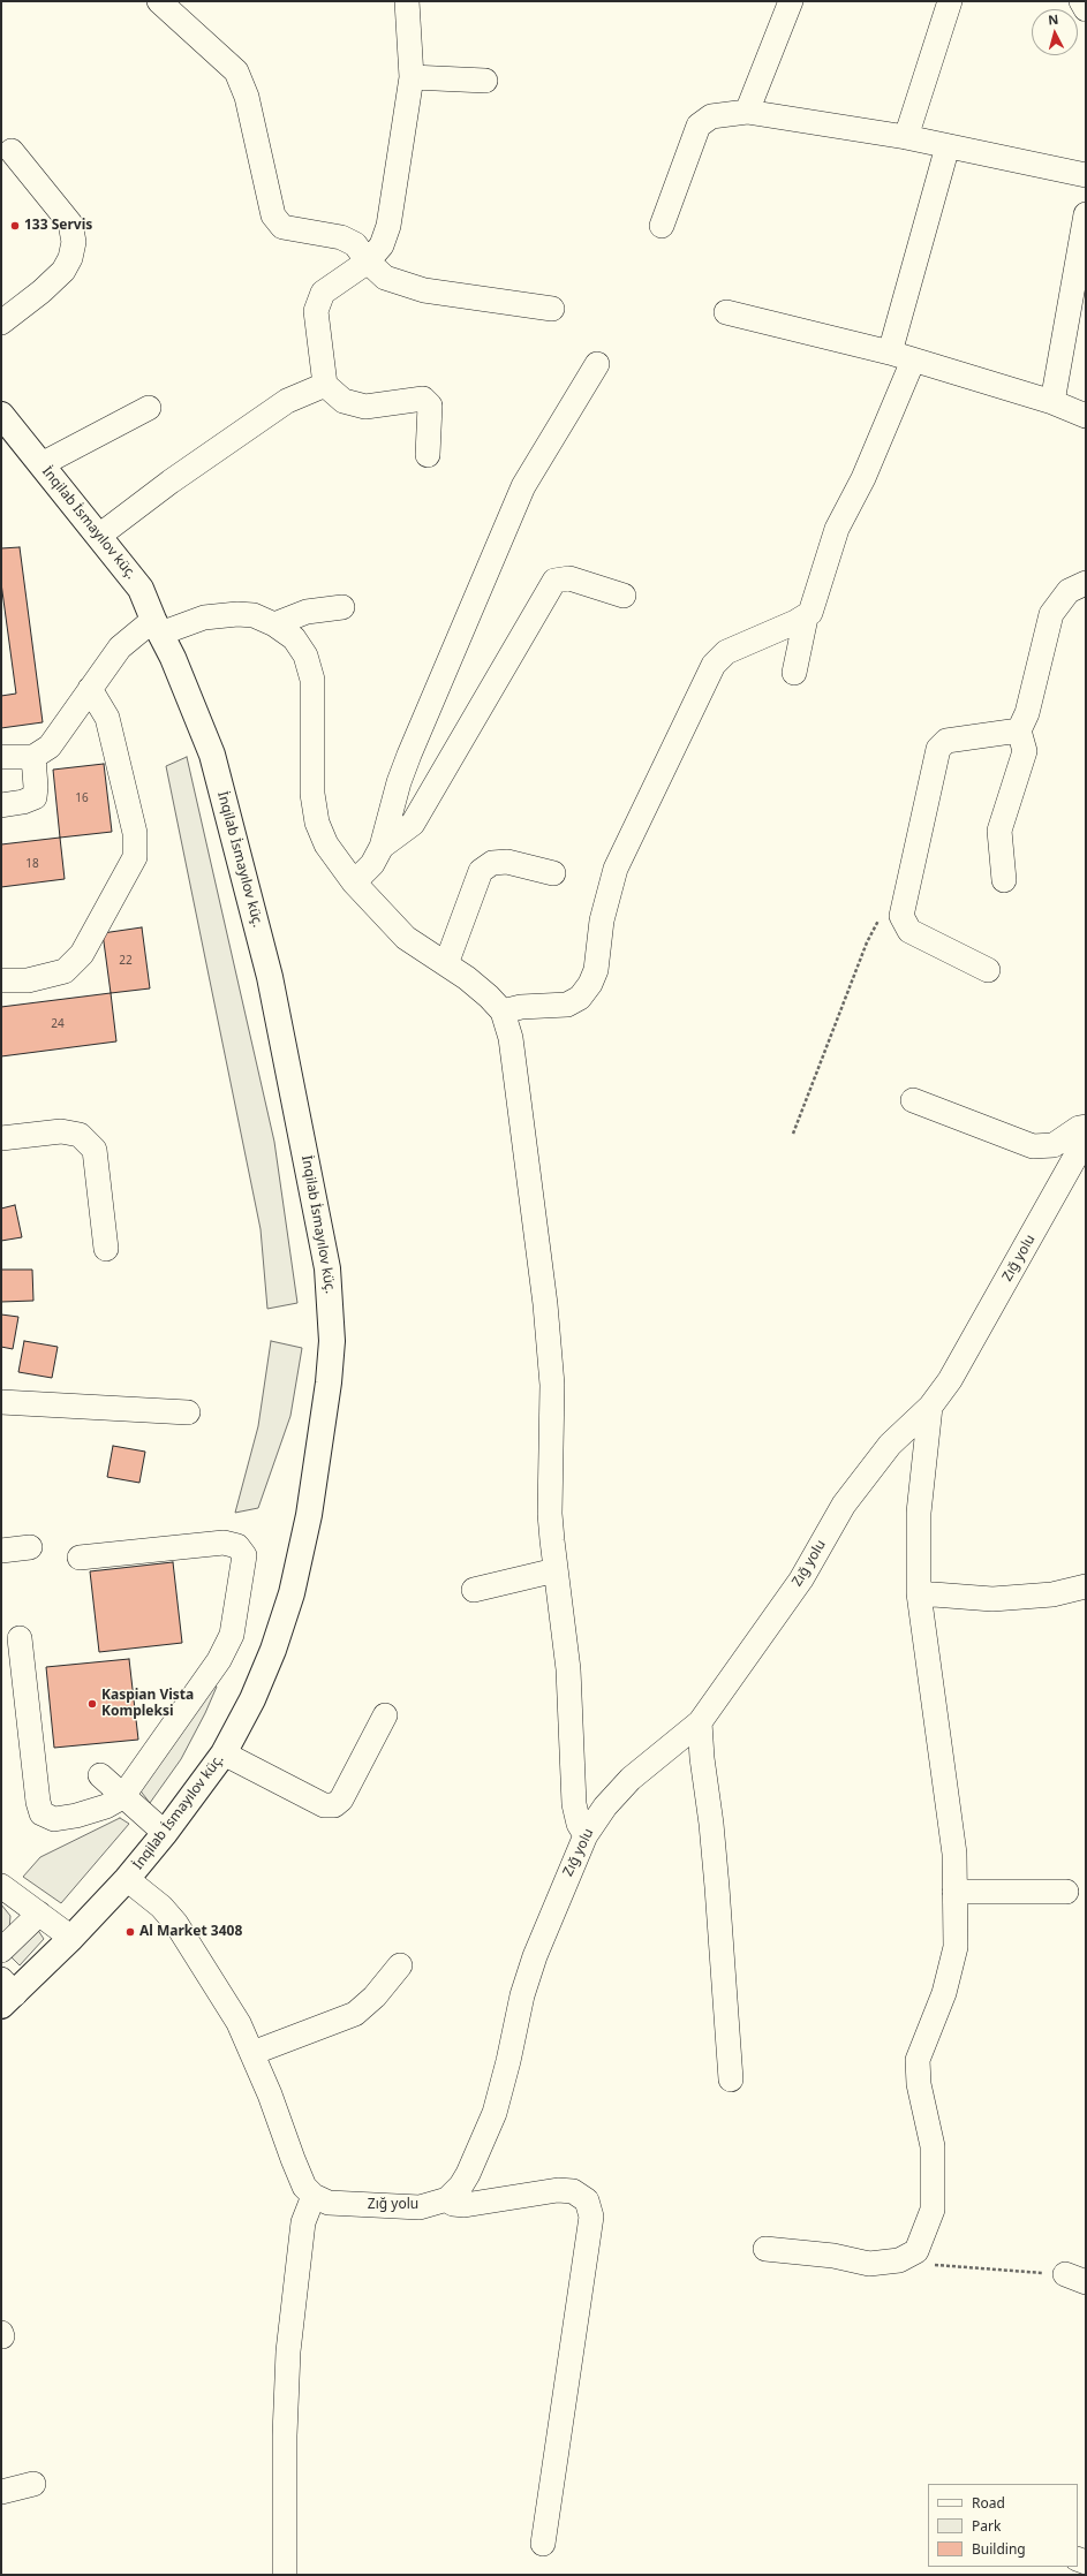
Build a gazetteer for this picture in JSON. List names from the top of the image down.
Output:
{
  "streets": {
    "main road": ["İnqilab İsmayılov küç."],
    "street": ["Zığ yolu"]
  },
  "places": ["133 Servis", "Kaspian Vista Kompleksi", "Al Market 3408"],
  "house_numbers": [
    "16",
    "18",
    "22",
    "24"
  ],
  "legend": ["Road", "Park", "Building"],
  "north": "top"
}
